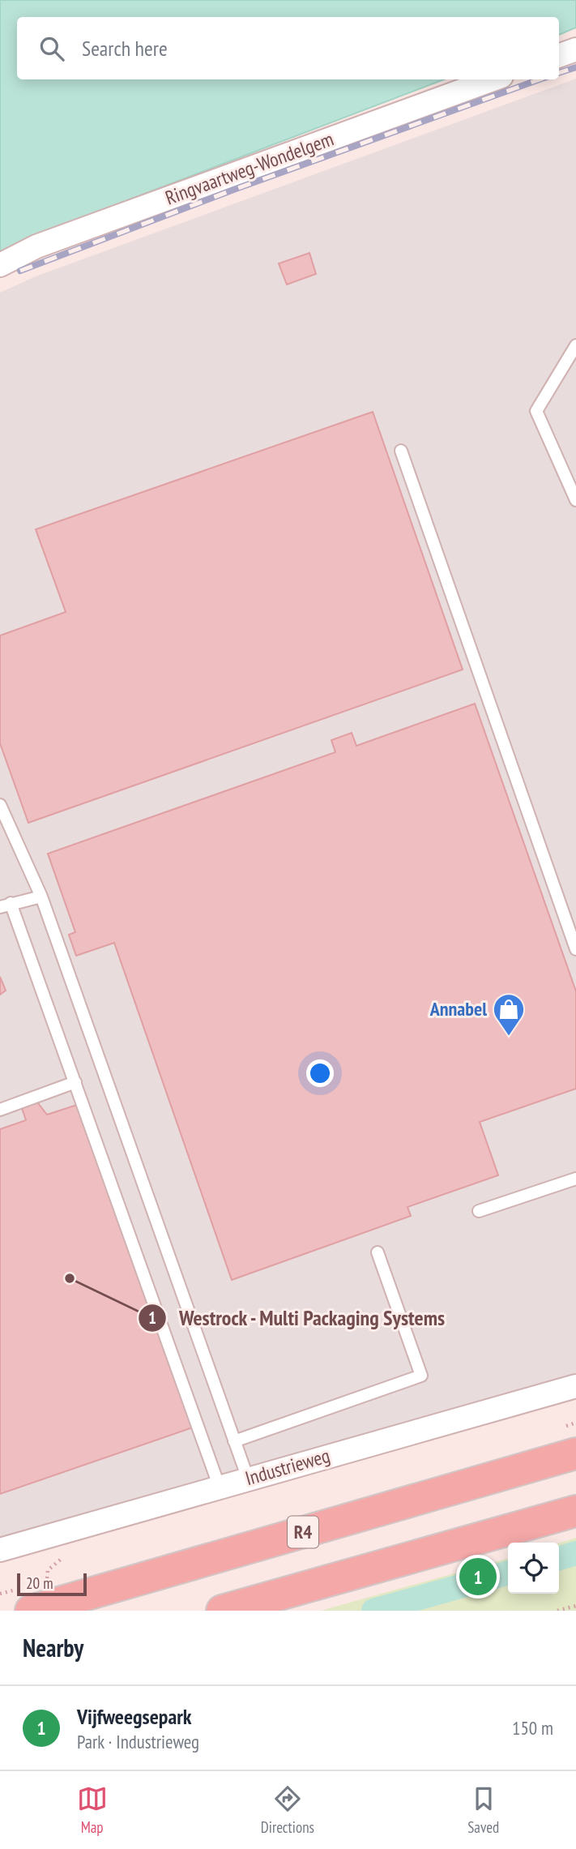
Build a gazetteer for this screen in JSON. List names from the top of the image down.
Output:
{
  "streets": {
    "highway": ["R4"],
    "street": ["Ringvaartweg-Wondelgem", "Industrieweg"]
  },
  "places": {
    "shop": ["Annabel"],
    "other": ["Westrock - Multi Packaging Systems"]
  },
  "scale_bar": "20 m",
  "page": {
    "search": "Search here",
    "pins": "1",
    "scale": "20 m",
    "heading": "Nearby",
    "list": [
      {
        "mark": "1",
        "name": "Vijfweegsepark",
        "note": "Park · Industrieweg",
        "value": "150 m"
      }
    ],
    "nav": ["Map", "Directions", "Saved"]
  }
}
